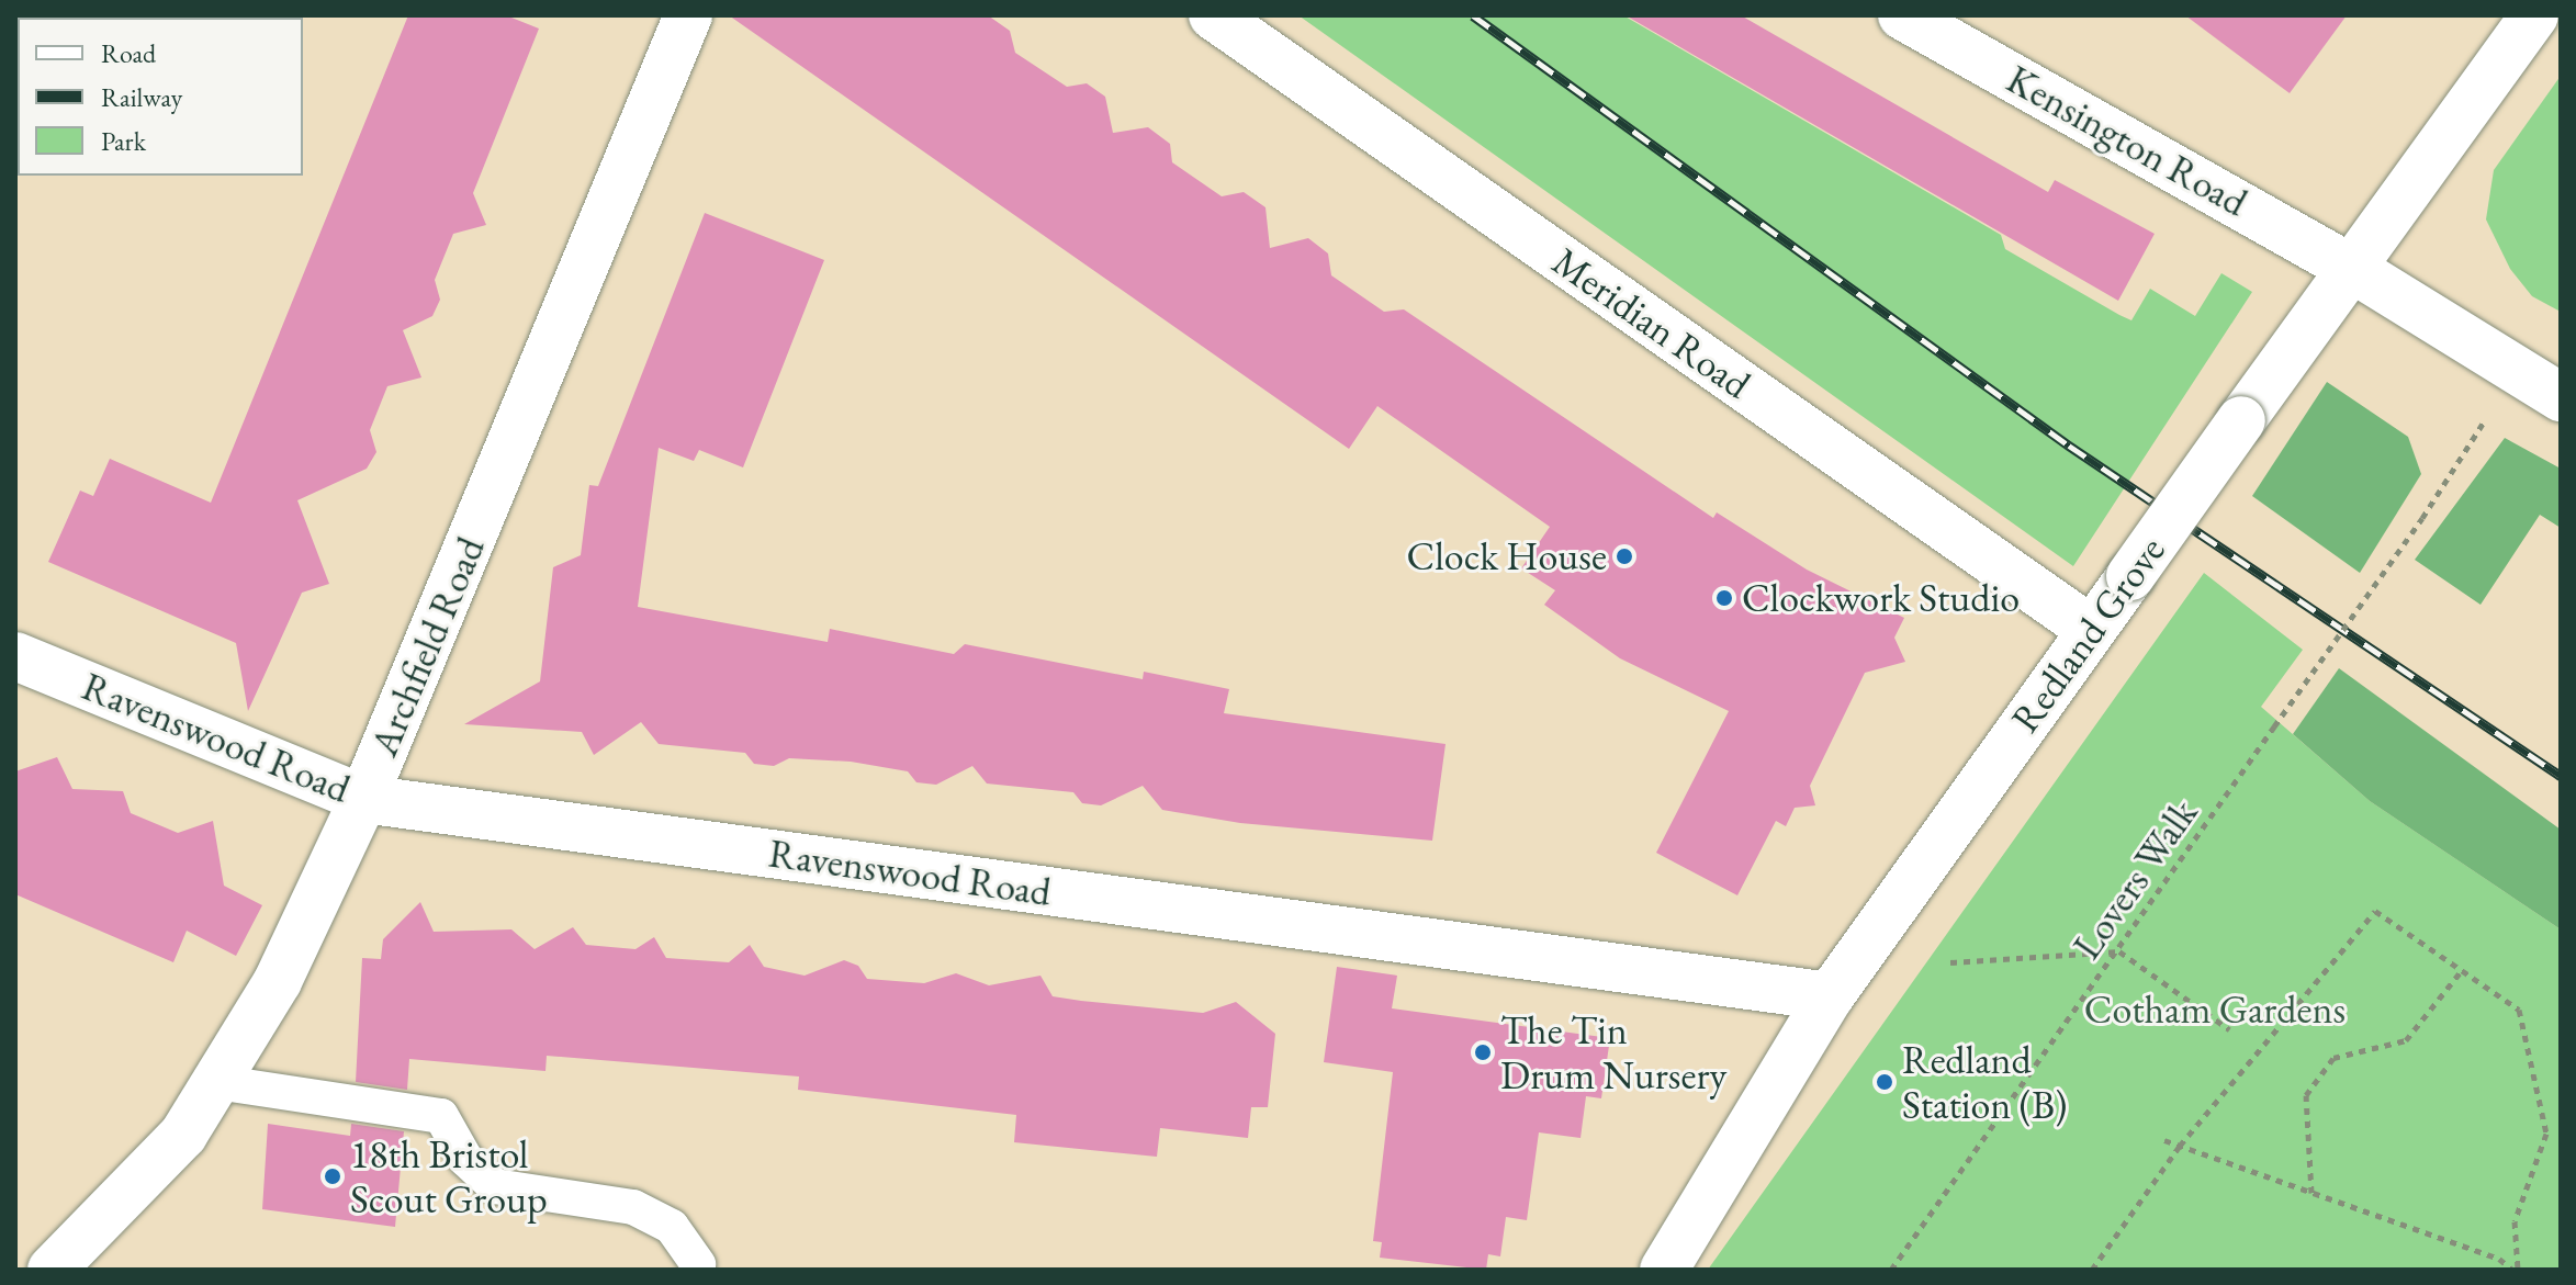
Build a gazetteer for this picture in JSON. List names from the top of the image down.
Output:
{
  "streets": {
    "street": [
      "Kensington Road",
      "Meridian Road",
      "Redland Grove",
      "Archfield Road",
      "Ravenswood Road"
    ],
    "path": ["Lovers Walk"]
  },
  "crossings": [
    ["Kensington Road", "Redland Grove"],
    ["Meridian Road", "Redland Grove"],
    ["Redland Grove", "Ravenswood Road"],
    ["Archfield Road", "Ravenswood Road"]
  ],
  "parks": ["Cotham Gardens"],
  "places": [
    "Clock House",
    "Clockwork Studio",
    "The Tin Drum Nursery",
    "Redland Station (B)",
    "18th Bristol Scout Group"
  ],
  "legend": ["Road", "Railway", "Park"]
}
